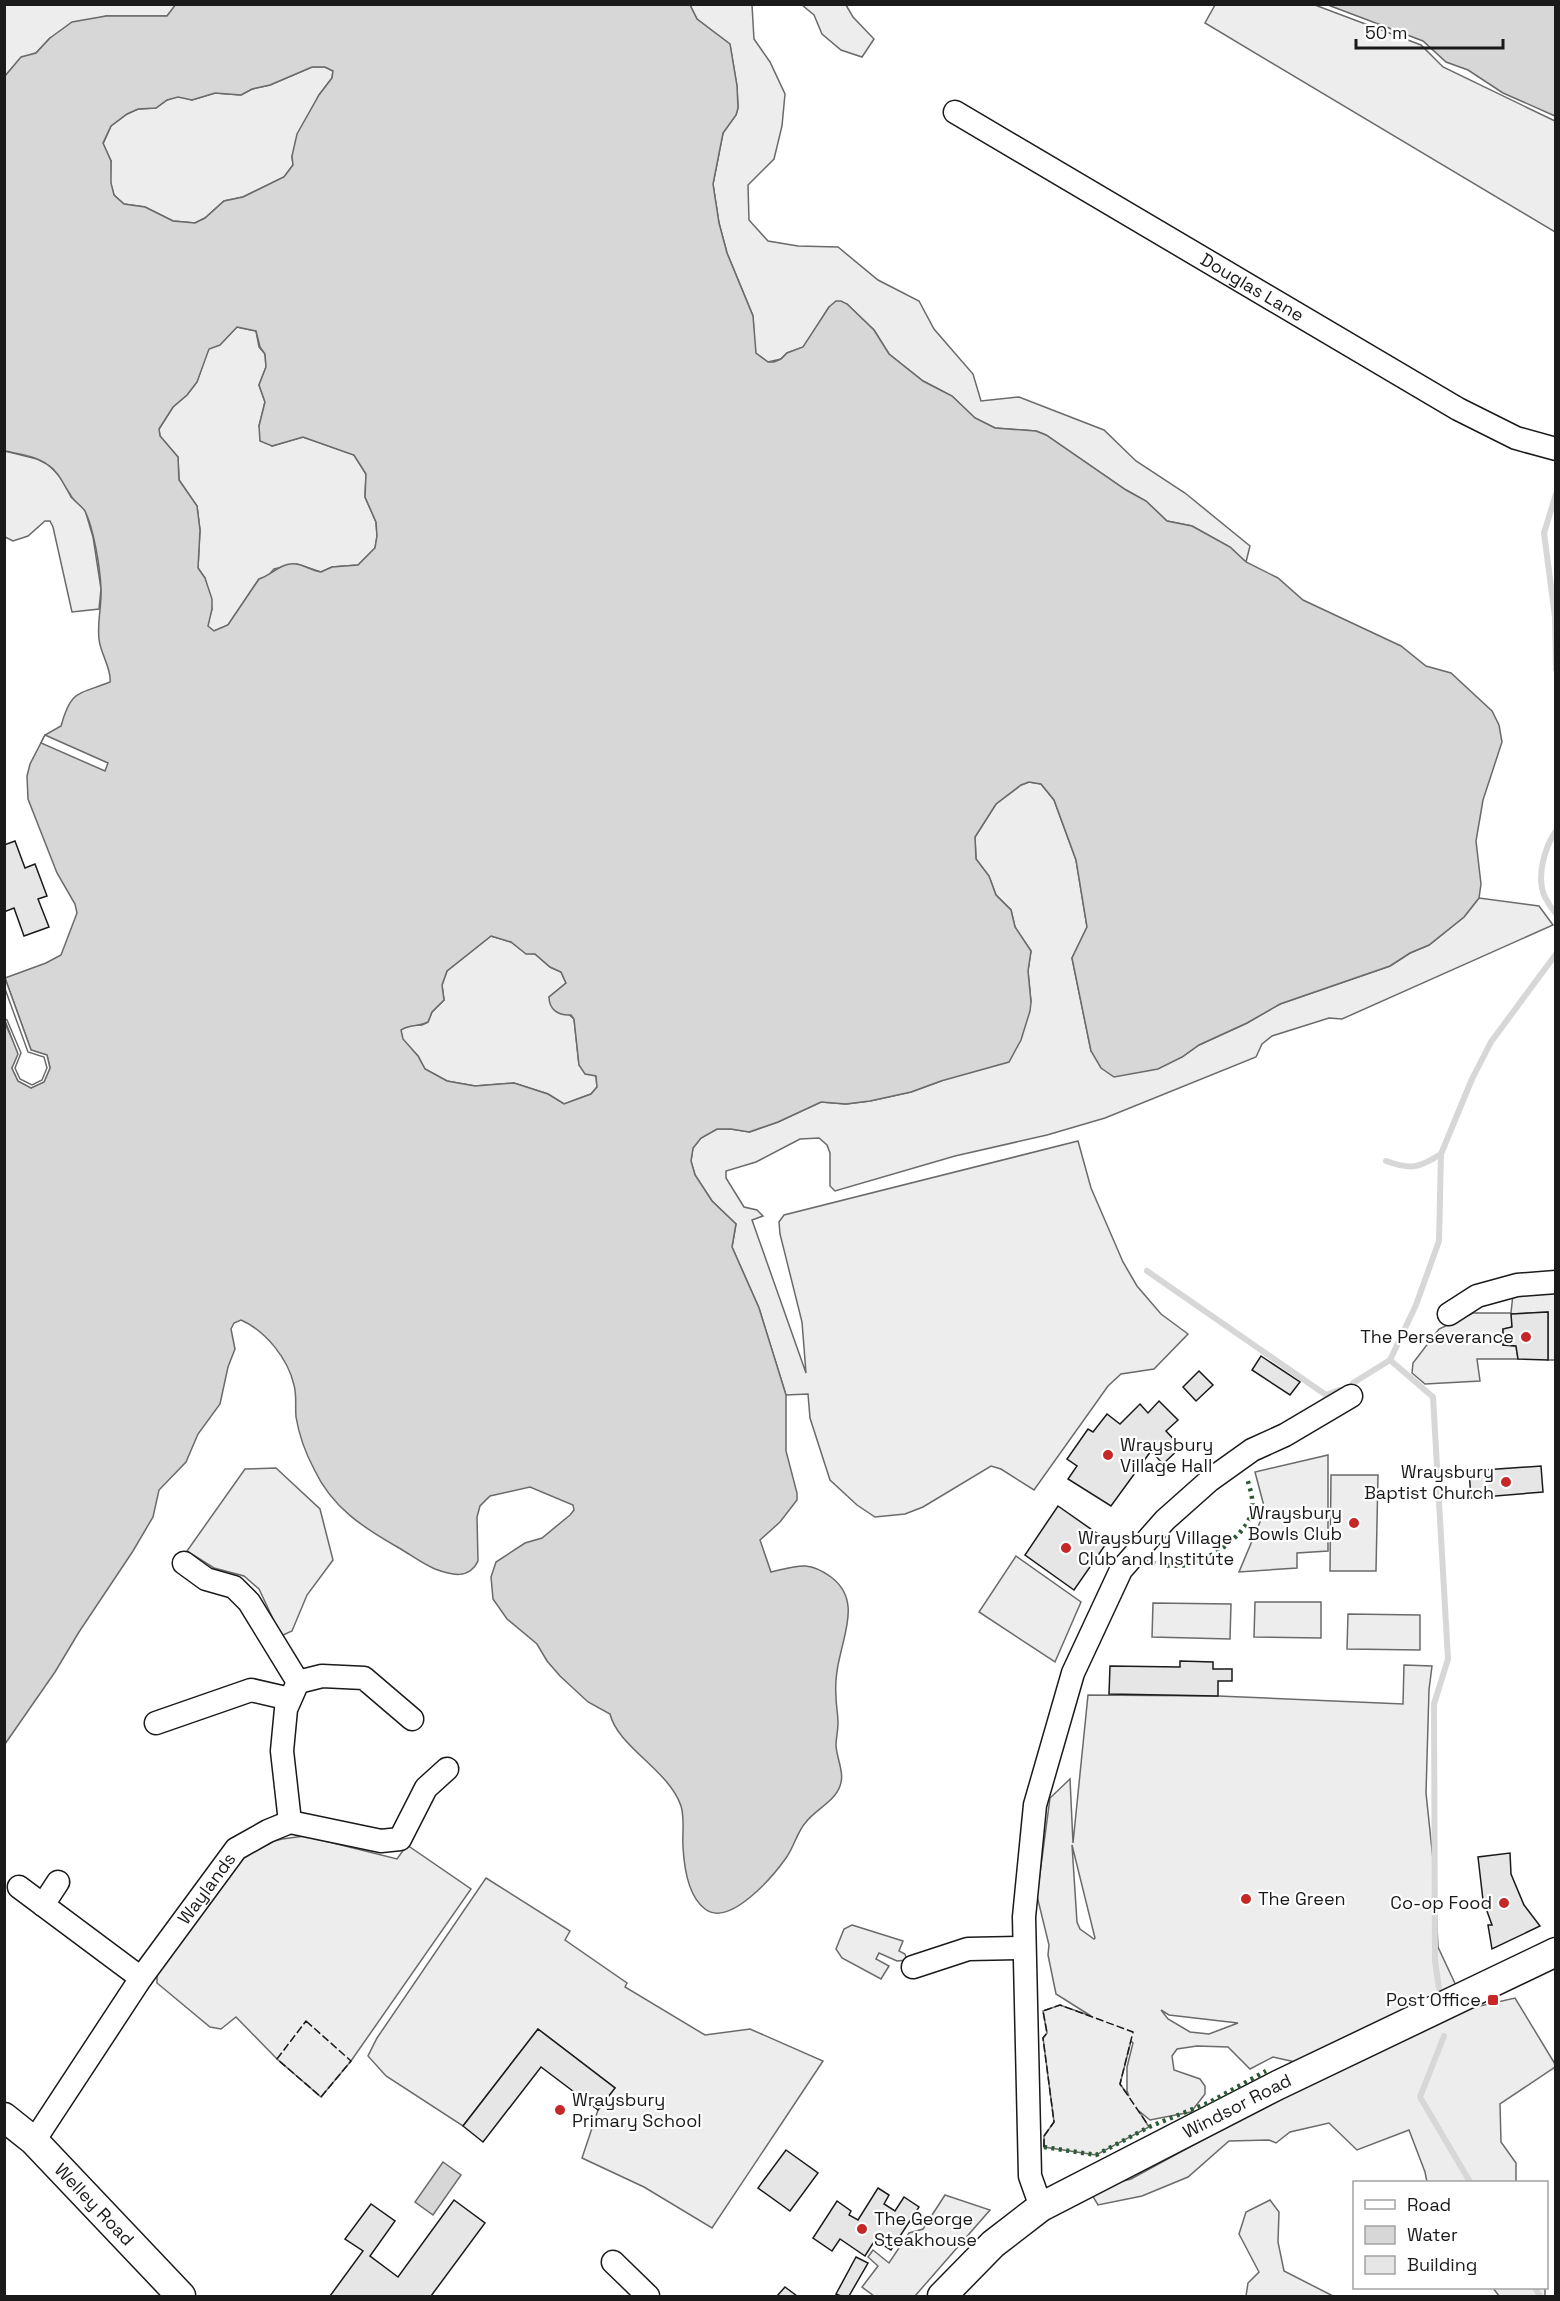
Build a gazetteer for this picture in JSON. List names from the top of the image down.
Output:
{
  "streets": {
    "main road": ["Windsor Road", "Welley Road"],
    "street": ["Douglas Lane", "Waylands"]
  },
  "crossings": [
    ["Waylands", "Welley Road"]
  ],
  "places": {
    "other": [
      "The Perseverance",
      "Wraysbury Village Hall",
      "Wraysbury Baptist Church",
      "Wraysbury Bowls Club",
      "Wraysbury Village Club and Institute",
      "The Green",
      "Co-op Food",
      "Wraysbury Primary School",
      "The George Steakhouse"
    ],
    "transit": ["Post Office"]
  },
  "legend": ["Road", "Water", "Building"],
  "scale_bar": "50 m"
}
